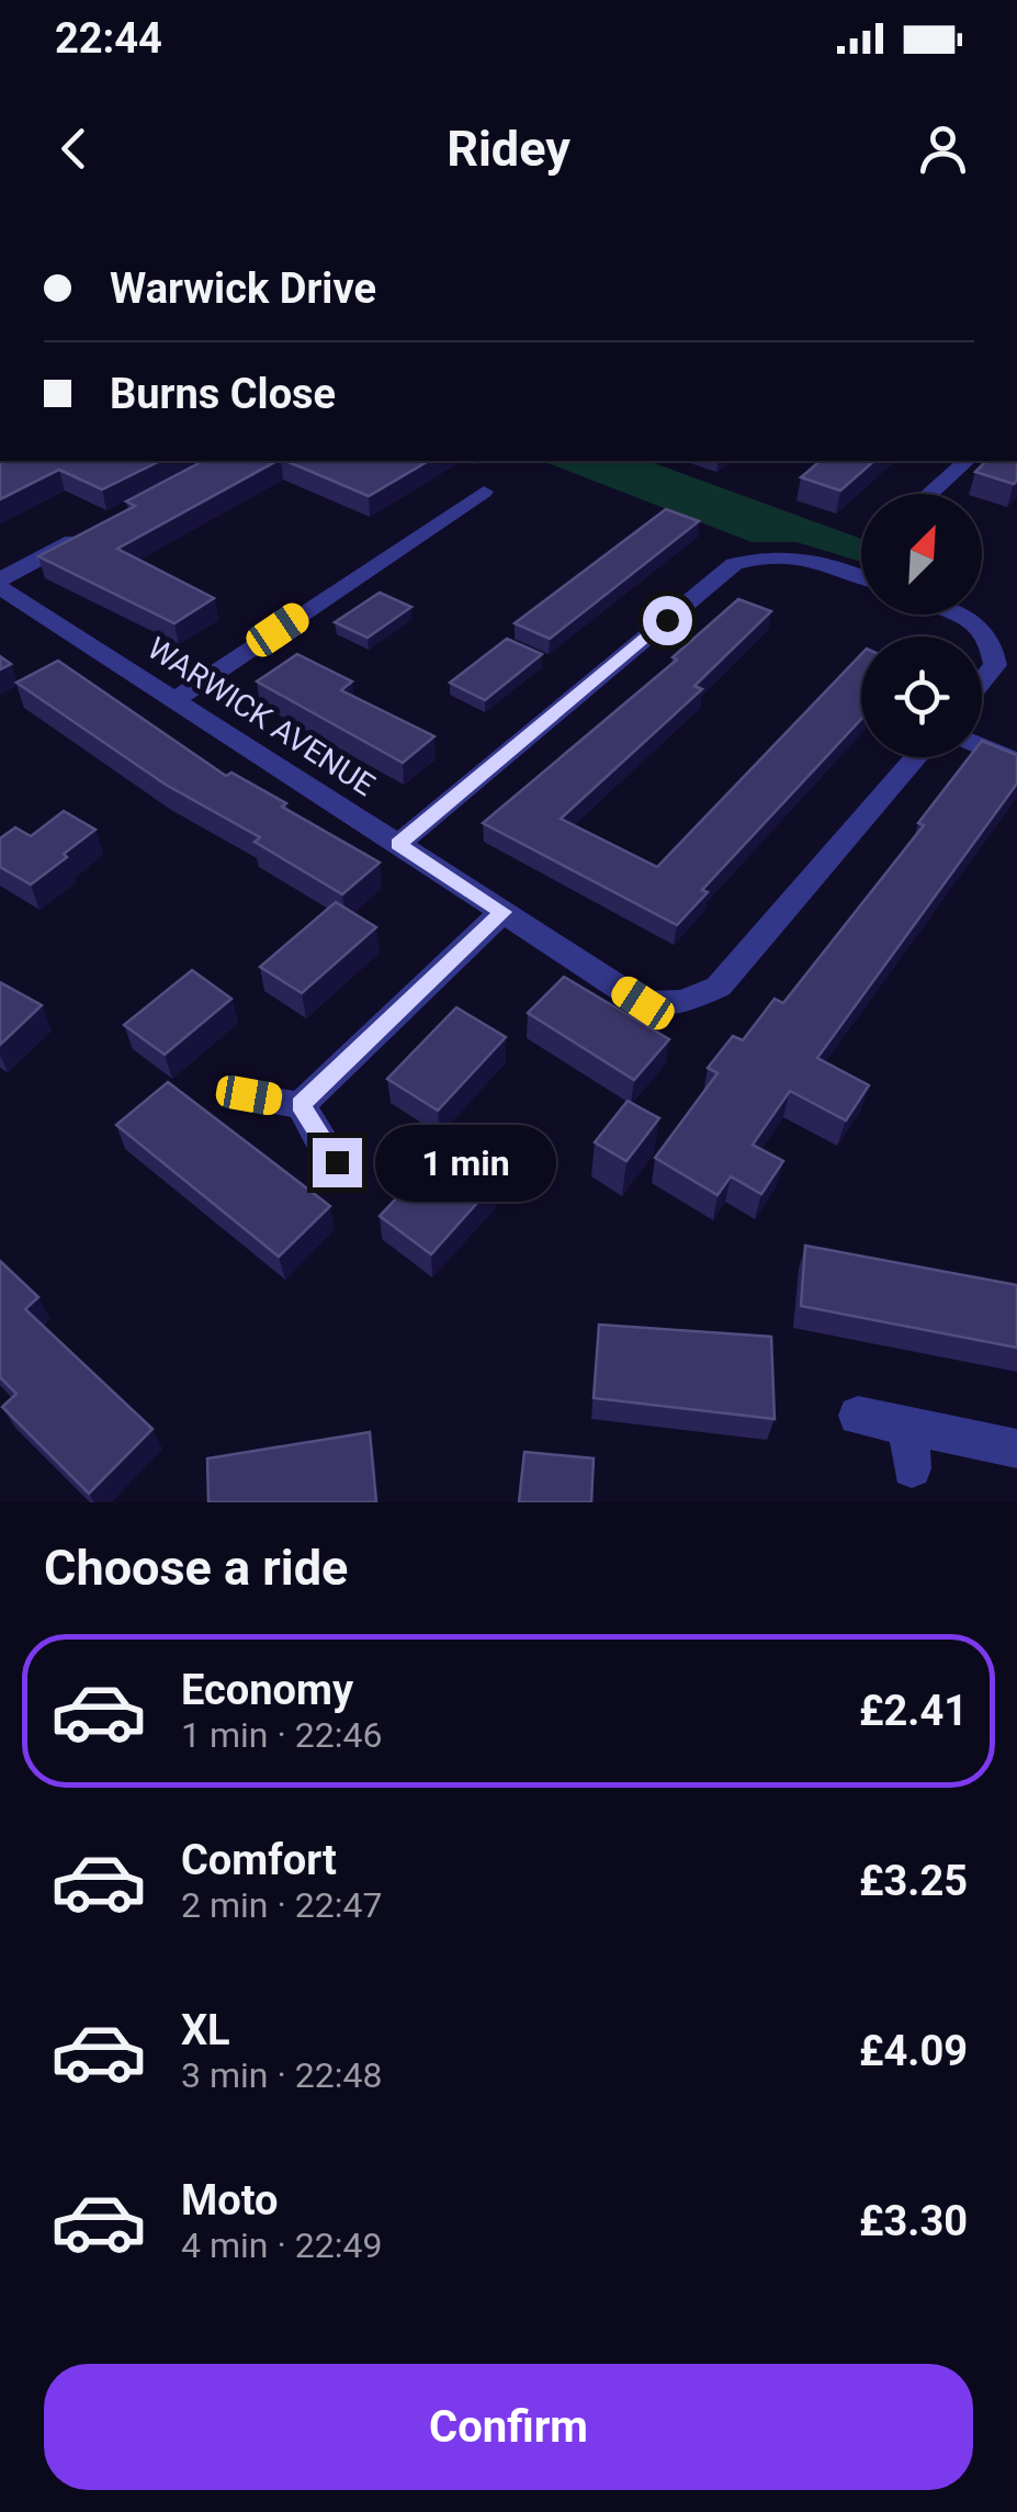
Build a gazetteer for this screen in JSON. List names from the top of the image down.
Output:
{
  "streets": {
    "street": ["WARWICK AVENUE"]
  },
  "north": "top right",
  "page": {
    "status": "22:44",
    "header": "Ridey",
    "banner": ["Warwick Drive", "Burns Close"],
    "bubble": "1 min",
    "heading": "Choose a ride",
    "list": [
      {
        "name": "Economy",
        "note": "1 min · 22:46",
        "value": "£2.41"
      },
      {
        "name": "Comfort",
        "note": "2 min · 22:47",
        "value": "£3.25"
      },
      {
        "name": "XL",
        "note": "3 min · 22:48",
        "value": "£4.09"
      },
      {
        "name": "Moto",
        "note": "4 min · 22:49",
        "value": "£3.30"
      }
    ],
    "buttons": "Confirm"
  }
}
